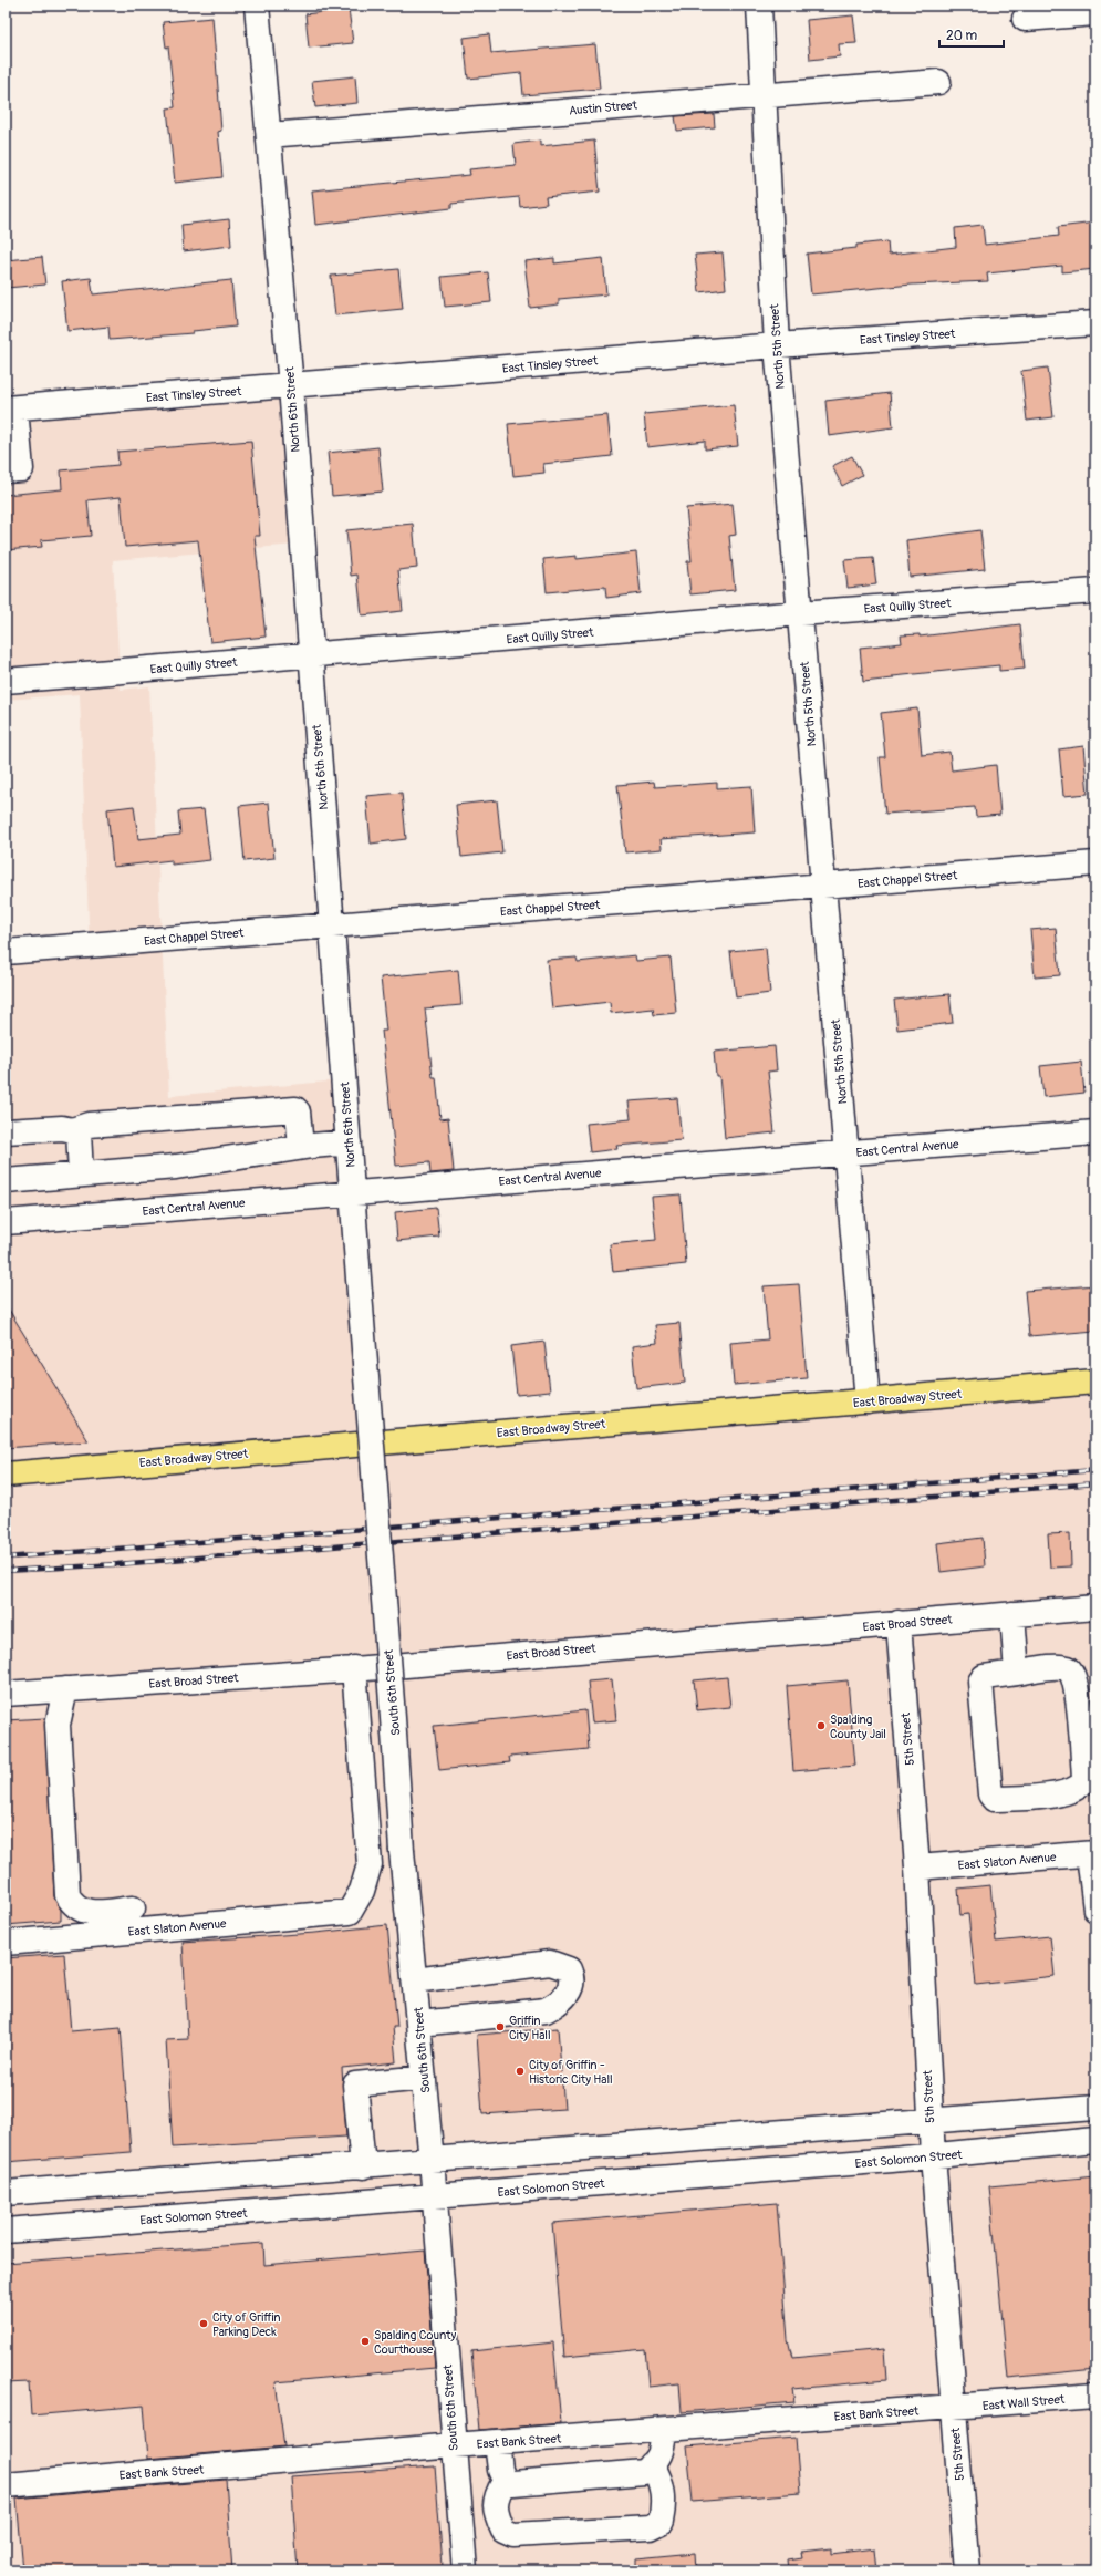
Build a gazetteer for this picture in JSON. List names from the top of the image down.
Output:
{
  "streets": {
    "main road": ["East Broadway Street"],
    "street": [
      "Austin Street",
      "East Tinsley Street",
      "North 5th Street",
      "North 6th Street",
      "East Quilly Street",
      "East Chappel Street",
      "East Central Avenue",
      "East Broad Street",
      "South 6th Street",
      "5th Street",
      "East Slaton Avenue",
      "East Solomon Street",
      "East Wall Street",
      "East Bank Street"
    ]
  },
  "crossings": [
    ["Austin Street", "North 5th Street"],
    ["Austin Street", "North 6th Street"],
    ["East Tinsley Street", "North 5th Street"],
    ["East Tinsley Street", "North 6th Street"],
    ["North 5th Street", "East Quilly Street"],
    ["North 5th Street", "East Chappel Street"],
    ["North 5th Street", "East Central Avenue"],
    ["North 5th Street", "East Broadway Street"],
    ["North 6th Street", "East Quilly Street"],
    ["North 6th Street", "East Chappel Street"],
    ["North 6th Street", "East Central Avenue"],
    ["North 6th Street", "South 6th Street"],
    ["East Broad Street", "5th Street"],
    ["East Broad Street", "East Slaton Avenue"],
    ["South 6th Street", "East Solomon Street"],
    ["South 6th Street", "East Bank Street"],
    ["5th Street", "East Slaton Avenue"],
    ["5th Street", "East Solomon Street"],
    ["5th Street", "East Wall Street"],
    ["5th Street", "East Bank Street"],
    ["East Wall Street", "East Bank Street"]
  ],
  "places": [
    "Spalding County Jail",
    "Griffin City Hall",
    "City of Griffin - Historic City Hall",
    "City of Griffin Parking Deck",
    "Spalding County Courthouse"
  ],
  "scale_bar": "20 m"
}
